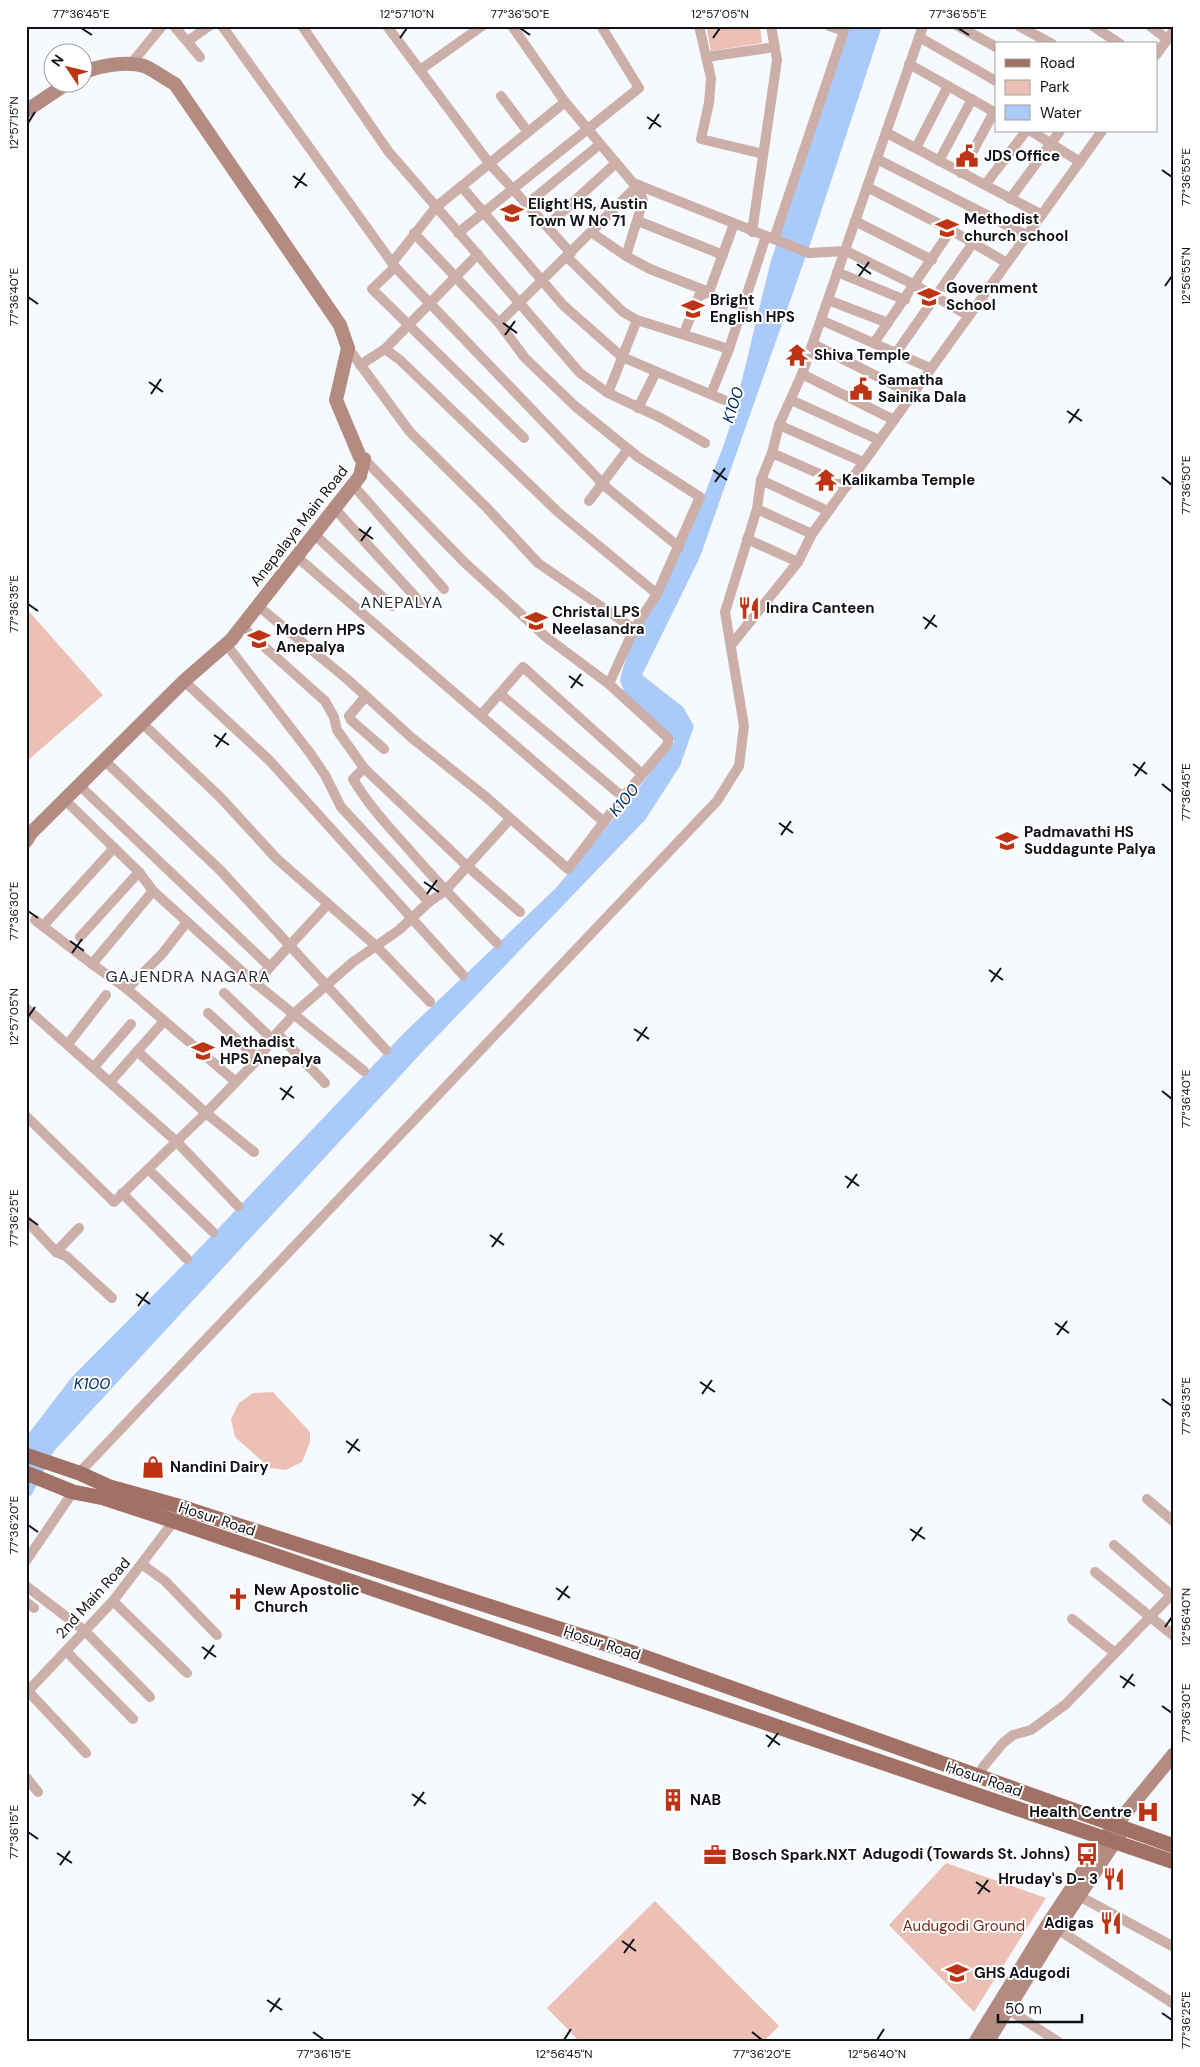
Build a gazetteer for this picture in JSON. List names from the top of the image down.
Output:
{
  "streets": {
    "main road": ["Hosur Road"],
    "street": ["Anepalaya Main Road", "2nd Main Road"]
  },
  "crossings": [
    ["Hosur Road", "2nd Main Road"]
  ],
  "districts": ["ANEPALYA", "GAJENDRA NAGARA"],
  "water": ["K100"],
  "parks": ["Audugodi Ground"],
  "places": {
    "public building": ["JDS Office", "Samatha Sainika Dala"],
    "school or university": [
      "Elight HS, Austin Town W No 71",
      "Methodist church school",
      "Government School",
      "Bright English HPS",
      "Christal LPS Neelasandra",
      "Modern HPS Anepalya",
      "Padmavathi HS Suddagunte Palya",
      "Methadist HPS Anepalya",
      "GHS Adugodi"
    ],
    "temple": ["Shiva Temple", "Kalikamba Temple"],
    "restaurant": ["Indira Canteen", "Hruday's D- 3", "Adigas"],
    "shop": ["Nandini Dairy"],
    "church": ["New Apostolic Church"],
    "building": ["NAB"],
    "hospital": ["Health Centre"],
    "bus stop": ["Adugodi (Towards St. Johns)"],
    "office": ["Bosch Spark.NXT"]
  },
  "legend": ["Road", "Park", "Water"],
  "scale_bar": "50 m",
  "north": "top left",
  "coordinates": [
    "77°36'45\"E",
    "12°57'10\"N",
    "77°36'50\"E",
    "12°57'05\"N",
    "77°36'55\"E",
    "12°57'15\"N",
    "12°56'55\"N",
    "77°36'40\"E",
    "77°36'35\"E",
    "77°36'30\"E",
    "77°36'25\"E",
    "77°36'20\"E",
    "12°56'40\"N",
    "77°36'15\"E",
    "12°56'45\"N"
  ]
}
